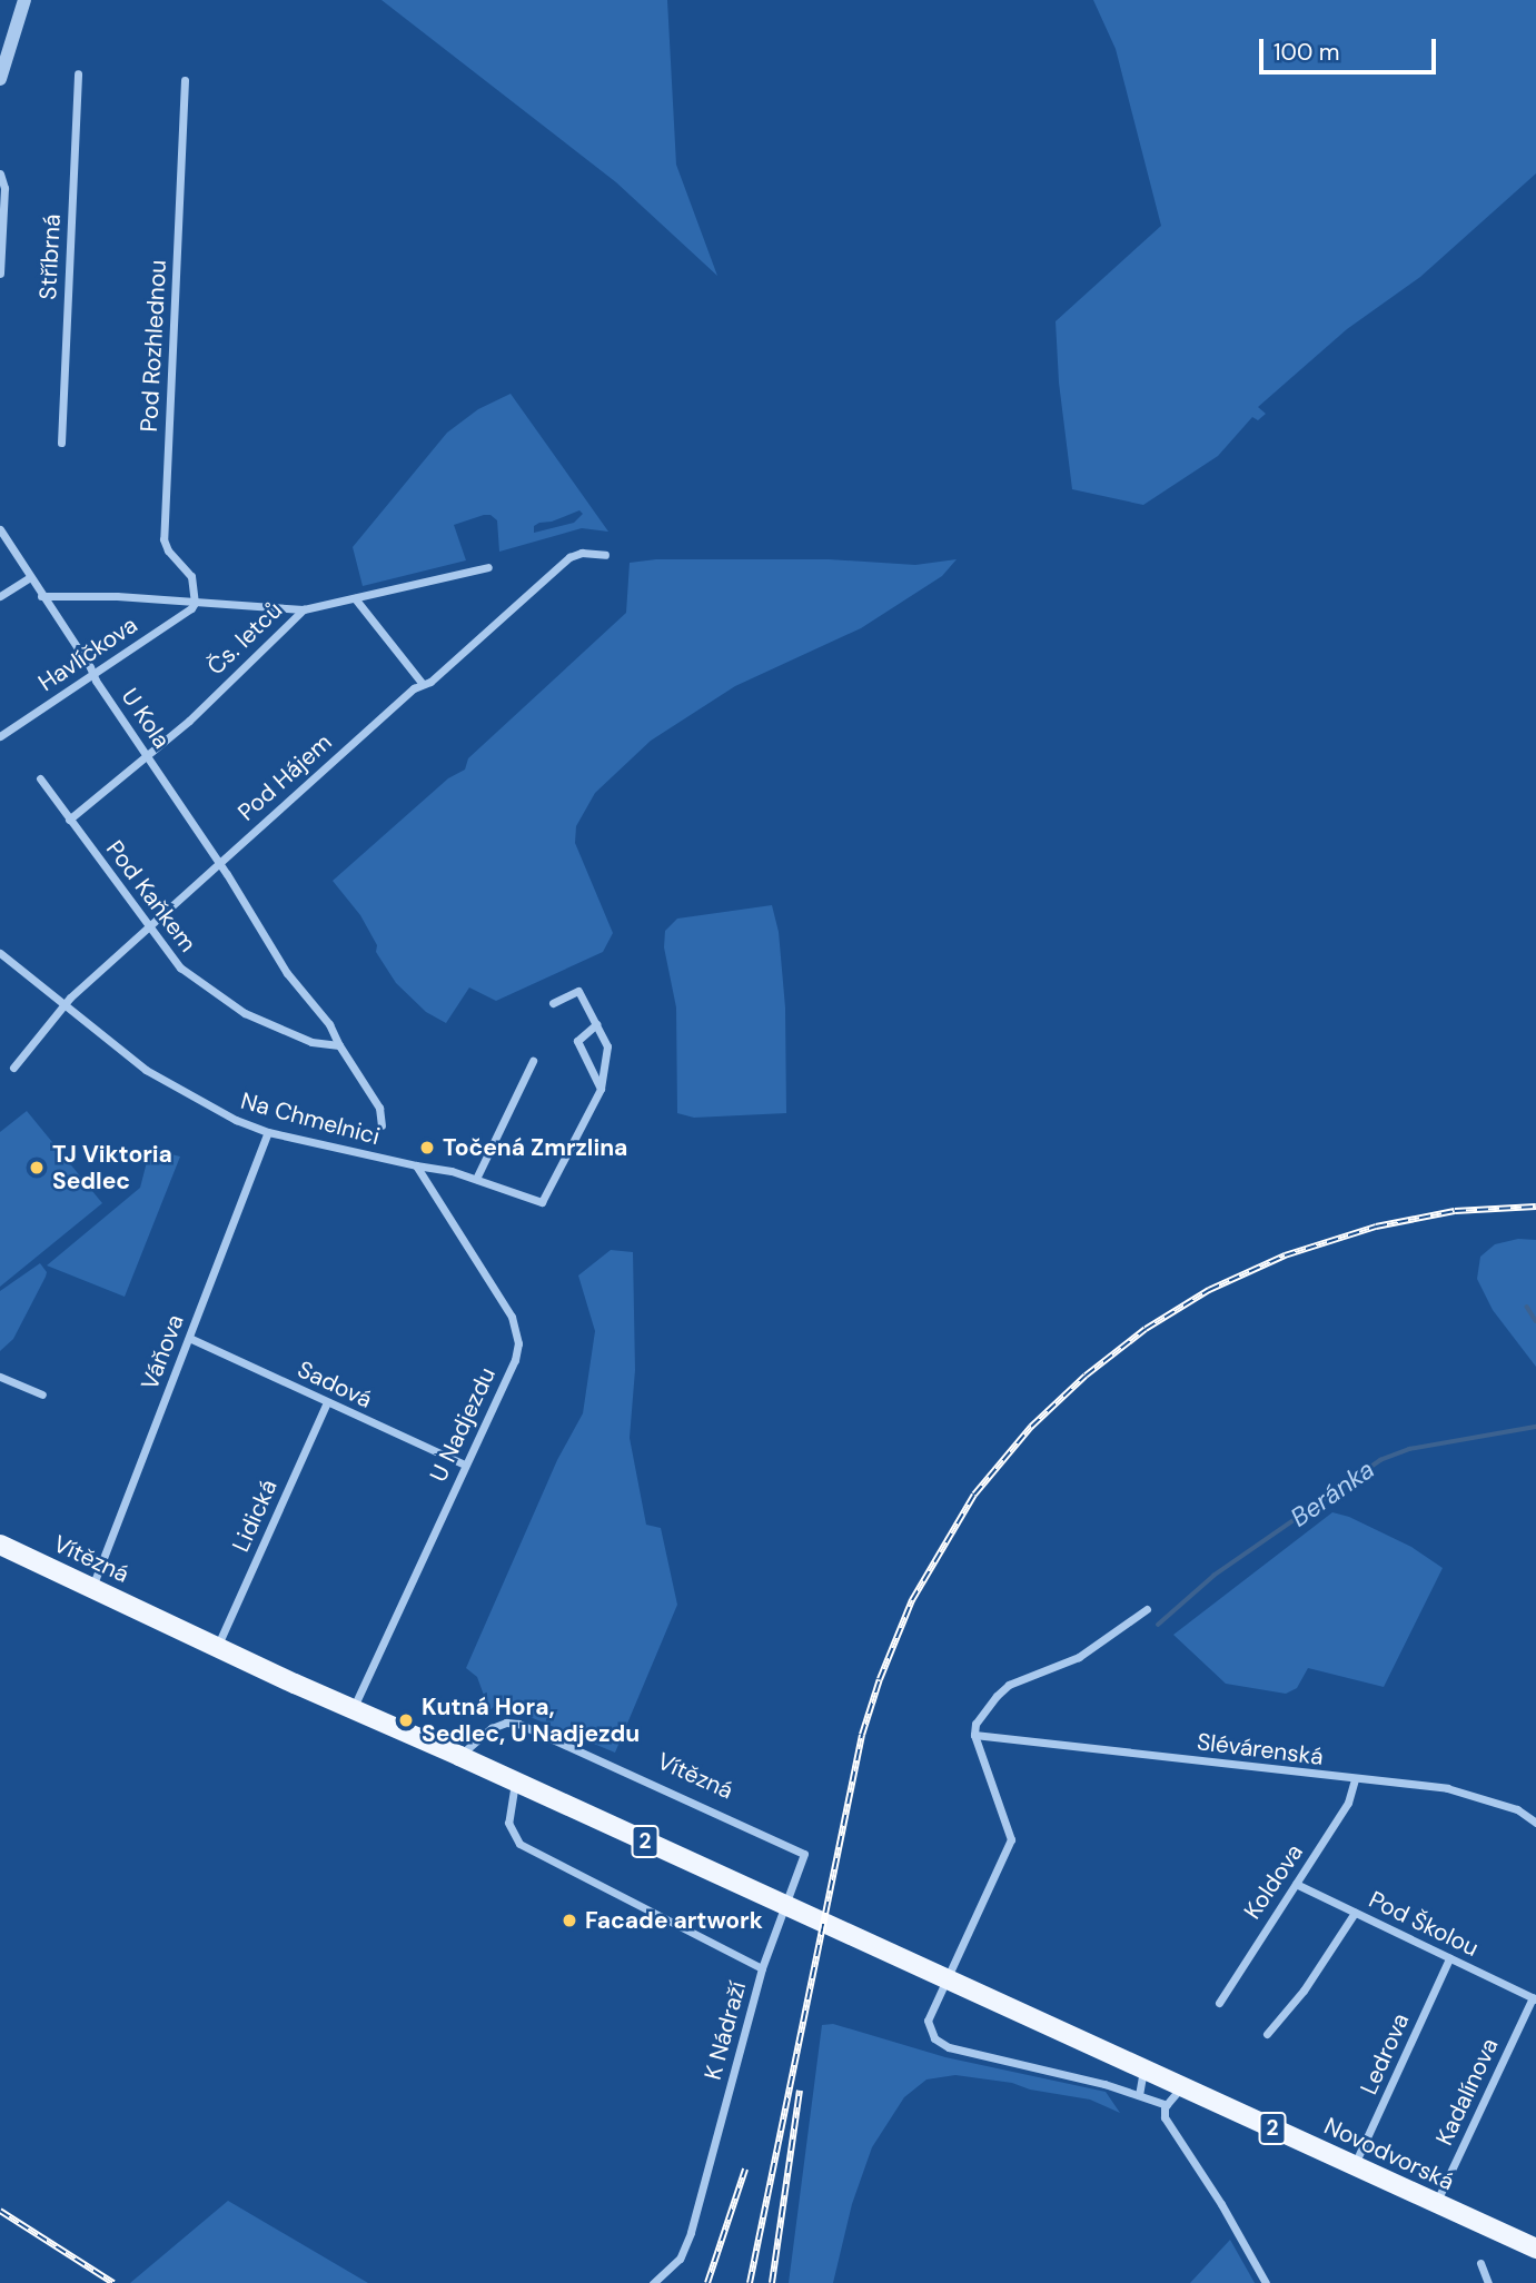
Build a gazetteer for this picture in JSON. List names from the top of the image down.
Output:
{
  "streets": {
    "main road": ["Vítězná", "2", "Novodvorská"],
    "street": [
      "Stříbrná",
      "Pod Rozhlednou",
      "Čs. letců",
      "Havlíčkova",
      "U Kola",
      "Pod Hájem",
      "Pod Kaňkem",
      "Na Chmelnici",
      "Váňova",
      "Sadová",
      "U Nadjezdu",
      "Lidická",
      "Slévárenská",
      "Koldova",
      "Pod Školou",
      "K Nádraží",
      "Ledrova",
      "Kadalínova"
    ]
  },
  "crossings": [
    ["Pod Rozhlednou", "Havlíčkova"],
    ["Čs. letců", "U Kola"],
    ["Čs. letců", "Pod Kaňkem"],
    ["Havlíčkova", "U Kola"],
    ["U Kola", "Pod Hájem"],
    ["Pod Hájem", "Pod Kaňkem"],
    ["Pod Hájem", "Na Chmelnici"],
    ["Na Chmelnici", "Váňova"],
    ["Na Chmelnici", "U Nadjezdu"],
    ["Váňova", "Sadová"],
    ["Váňova", "Vítězná"],
    ["Sadová", "U Nadjezdu"],
    ["Sadová", "Lidická"],
    ["U Nadjezdu", "Vítězná"],
    ["Lidická", "Vítězná"],
    ["Vítězná", "K Nádraží"],
    ["Vítězná", "Novodvorská"],
    ["Slévárenská", "Koldova"],
    ["Koldova", "Pod Školou"],
    ["Pod Školou", "Ledrova"],
    ["Pod Školou", "Kadalínova"],
    ["Ledrova", "Novodvorská"],
    ["Kadalínova", "Novodvorská"]
  ],
  "water": ["Beránka"],
  "places": [
    "Točená Zmrzlina",
    "TJ Viktoria Sedlec",
    "Kutná Hora, Sedlec, U Nadjezdu",
    "Facade artwork"
  ],
  "scale_bar": "100 m"
}
